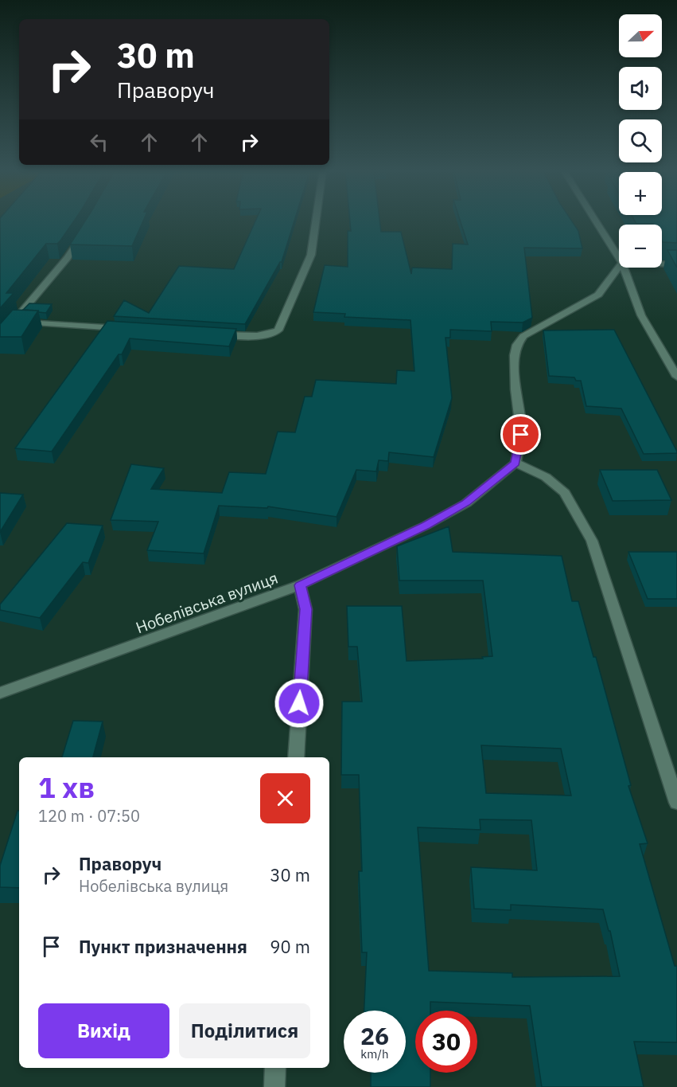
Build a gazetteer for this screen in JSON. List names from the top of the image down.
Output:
{
  "streets": {
    "street": ["Нобелівська вулиця"]
  },
  "north": "right",
  "page": {
    "map_buttons": ["+", "−"],
    "turn": ["30 m", "Праворуч"],
    "heading": ["1 хв", "120 m · 07:50"],
    "list": [
      {
        "name": "Праворуч",
        "note": "Нобелівська вулиця",
        "value": "30 m"
      },
      {
        "name": "Пункт призначення",
        "value": "90 m"
      }
    ],
    "buttons": ["Вихід", "Поділитися"],
    "speed": "26 km/h",
    "limit": "30"
  }
}
